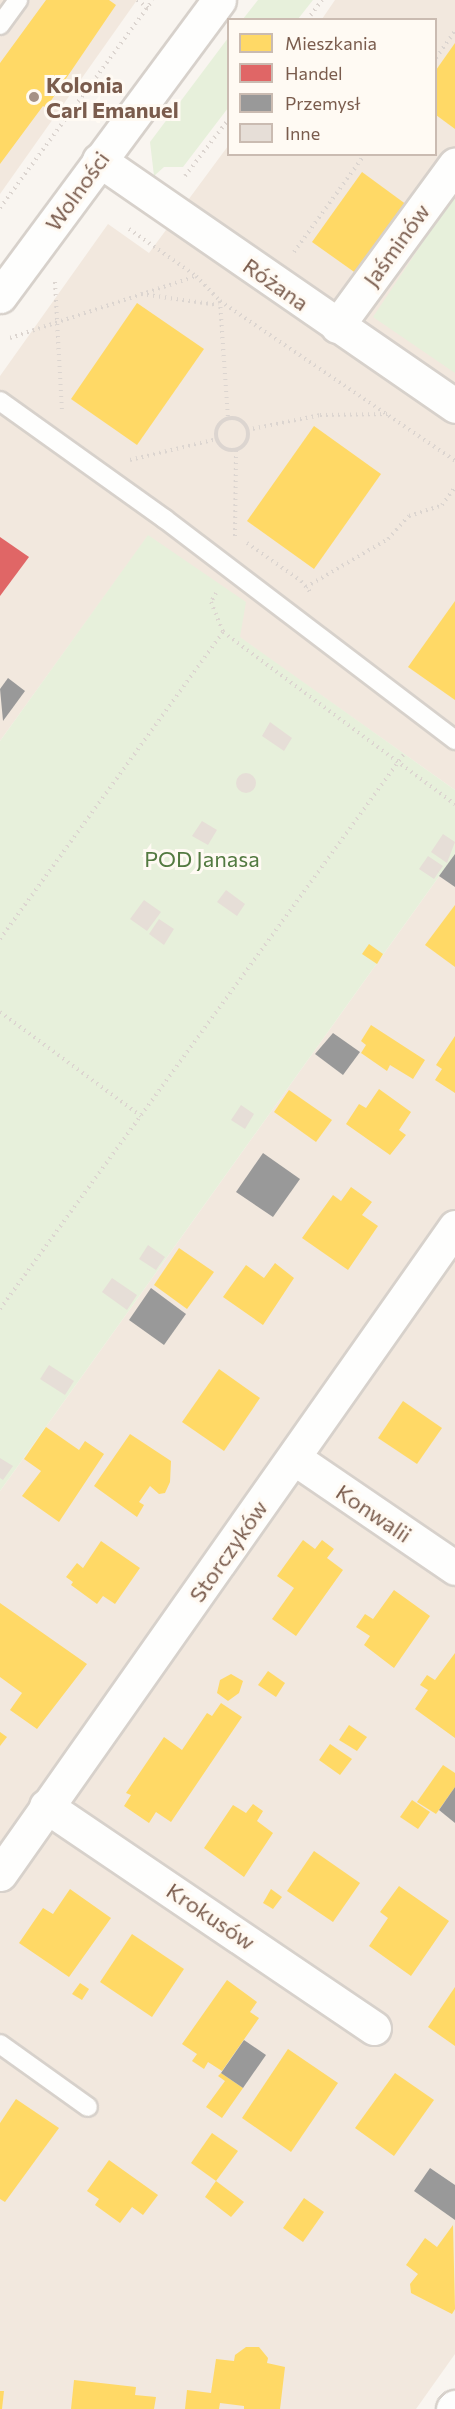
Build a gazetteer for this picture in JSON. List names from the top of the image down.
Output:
{
  "streets": {
    "street": [
      "Wolności",
      "Jaśminów",
      "Różana",
      "Konwalii",
      "Storczyków",
      "Krokusów"
    ]
  },
  "crossings": [
    ["Wolności", "Różana"],
    ["Jaśminów", "Różana"],
    ["Konwalii", "Storczyków"],
    ["Storczyków", "Krokusów"]
  ],
  "parks": ["POD Janasa"],
  "places": ["Kolonia Carl Emanuel"],
  "legend": [
    "Mieszkania",
    "Handel",
    "Przemysł",
    "Inne"
  ]
}
